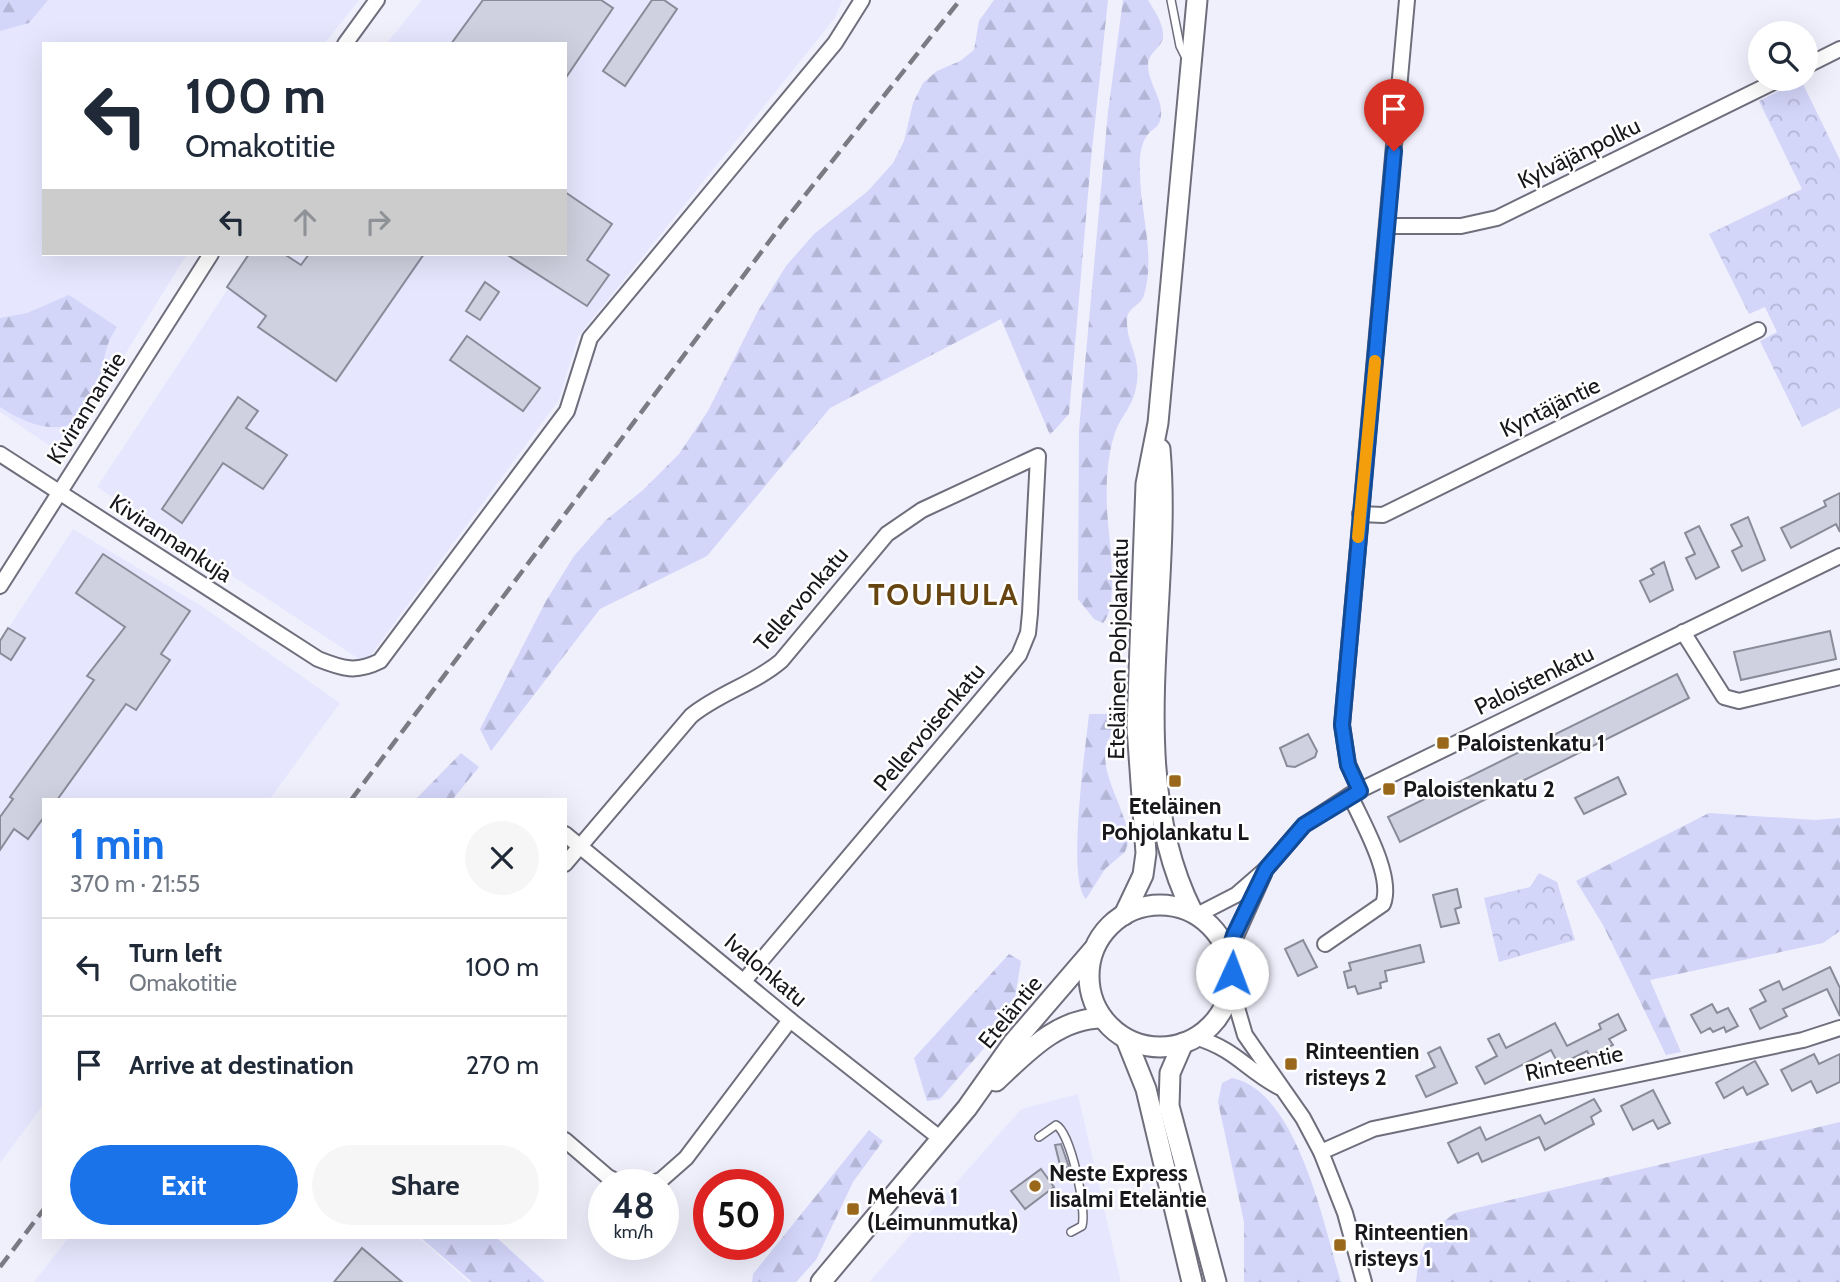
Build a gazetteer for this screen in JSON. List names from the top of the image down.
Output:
{
  "streets": {
    "main road": ["Eteläinen Pohjolankatu", "Eteläntie"],
    "street": [
      "Kylväjänpolku",
      "Kyntäjäntie",
      "Kivirannantie",
      "Kivirannankuja",
      "Tellervonkatu",
      "Paloistenkatu",
      "Pellervoisenkatu",
      "Ivalonkatu",
      "Rinteentie"
    ]
  },
  "crossings": [
    ["Kivirannantie", "Kivirannankuja"],
    ["Tellervonkatu", "Pellervoisenkatu"],
    ["Tellervonkatu", "Ivalonkatu"],
    ["Eteläinen Pohjolankatu", "Paloistenkatu"],
    ["Eteläinen Pohjolankatu", "Eteläntie"],
    ["Paloistenkatu", "Eteläntie"],
    ["Pellervoisenkatu", "Ivalonkatu"],
    ["Ivalonkatu", "Eteläntie"]
  ],
  "districts": ["TOUHULA"],
  "places": {
    "transit": [
      "Paloistenkatu 1",
      "Eteläinen Pohjolankatu L",
      "Paloistenkatu 2",
      "Rinteentien risteys 2",
      "Mehevä 1 (Leimunmutka)",
      "Rinteentien risteys 1"
    ],
    "other": ["Neste Express Iisalmi Eteläntie"]
  },
  "page": {
    "turn": ["100 m", "Omakotitie"],
    "heading": ["1 min", "370 m · 21:55"],
    "list": [
      {
        "name": "Turn left",
        "note": "Omakotitie",
        "value": "100 m"
      },
      {
        "name": "Arrive at destination",
        "value": "270 m"
      }
    ],
    "buttons": ["Exit", "Share"],
    "speed": "48 km/h",
    "limit": "50"
  }
}
